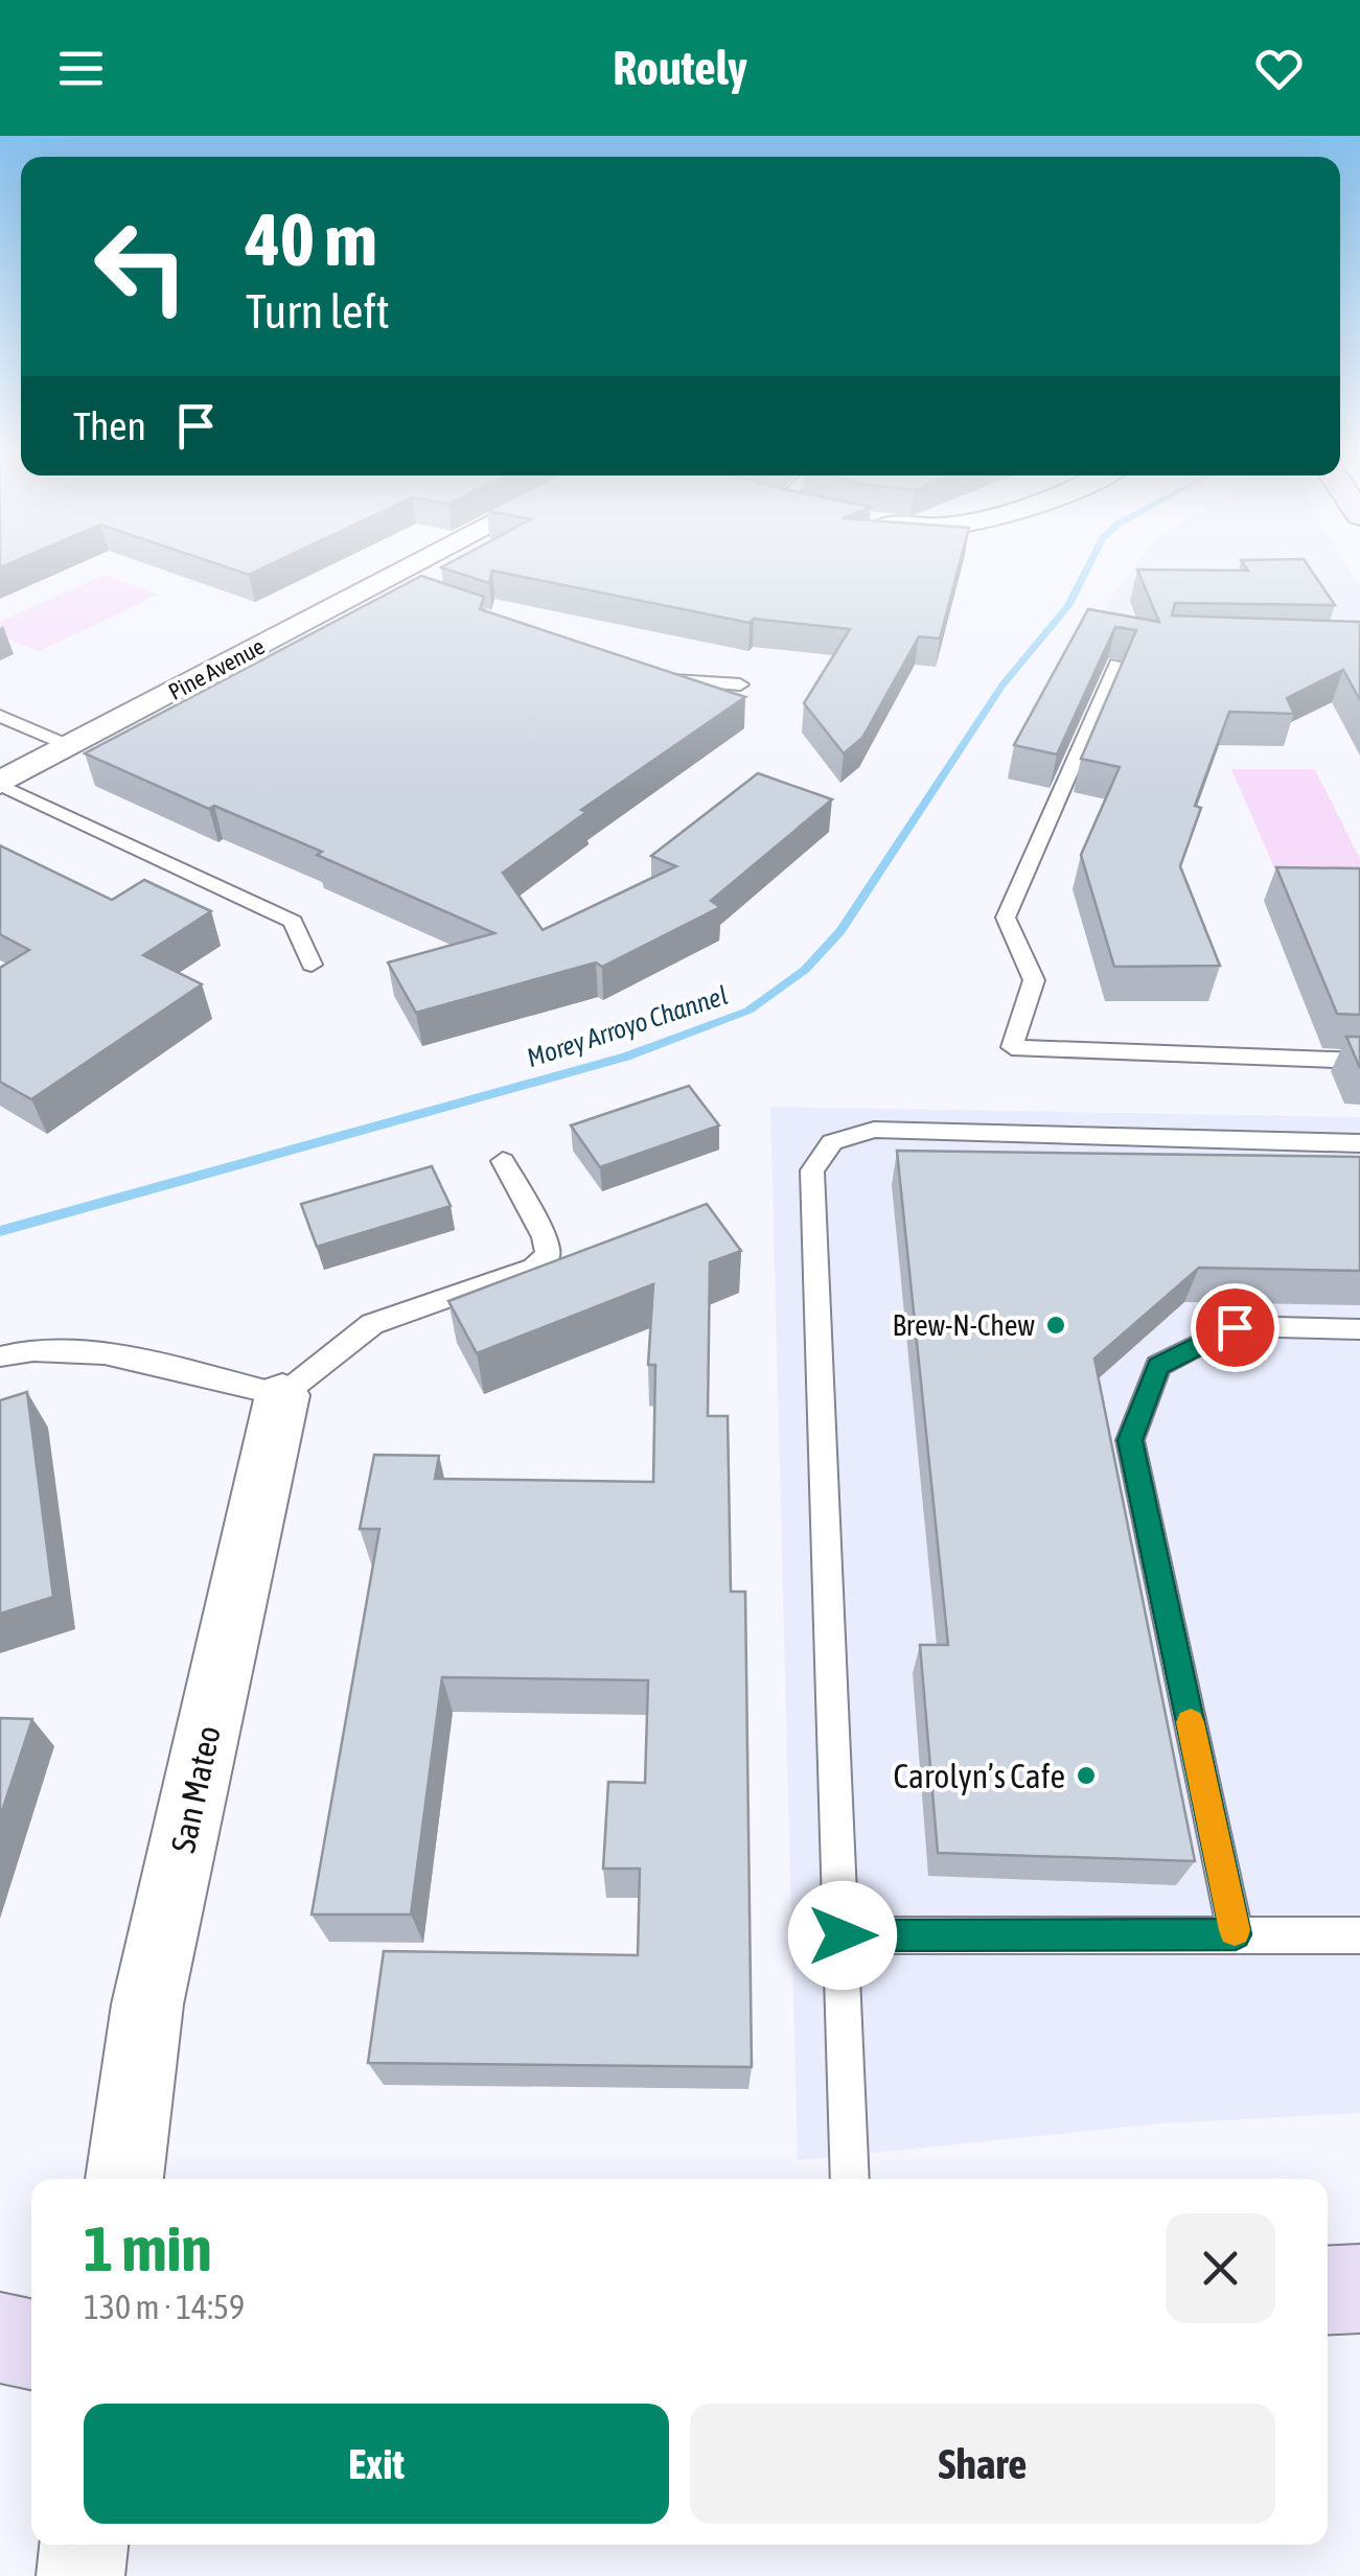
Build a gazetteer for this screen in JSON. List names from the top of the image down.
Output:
{
  "streets": {
    "street": ["Pine Avenue", "San Mateo"]
  },
  "water": ["Morey Arroyo Channel"],
  "places": ["Brew-N-Chew", "Carolyn’s Cafe"],
  "page": {
    "header": "Routely",
    "turn": ["40 m", "Turn left"],
    "then": "Then",
    "heading": ["1 min", "130 m · 14:59"],
    "buttons": ["Exit", "Share"]
  }
}
